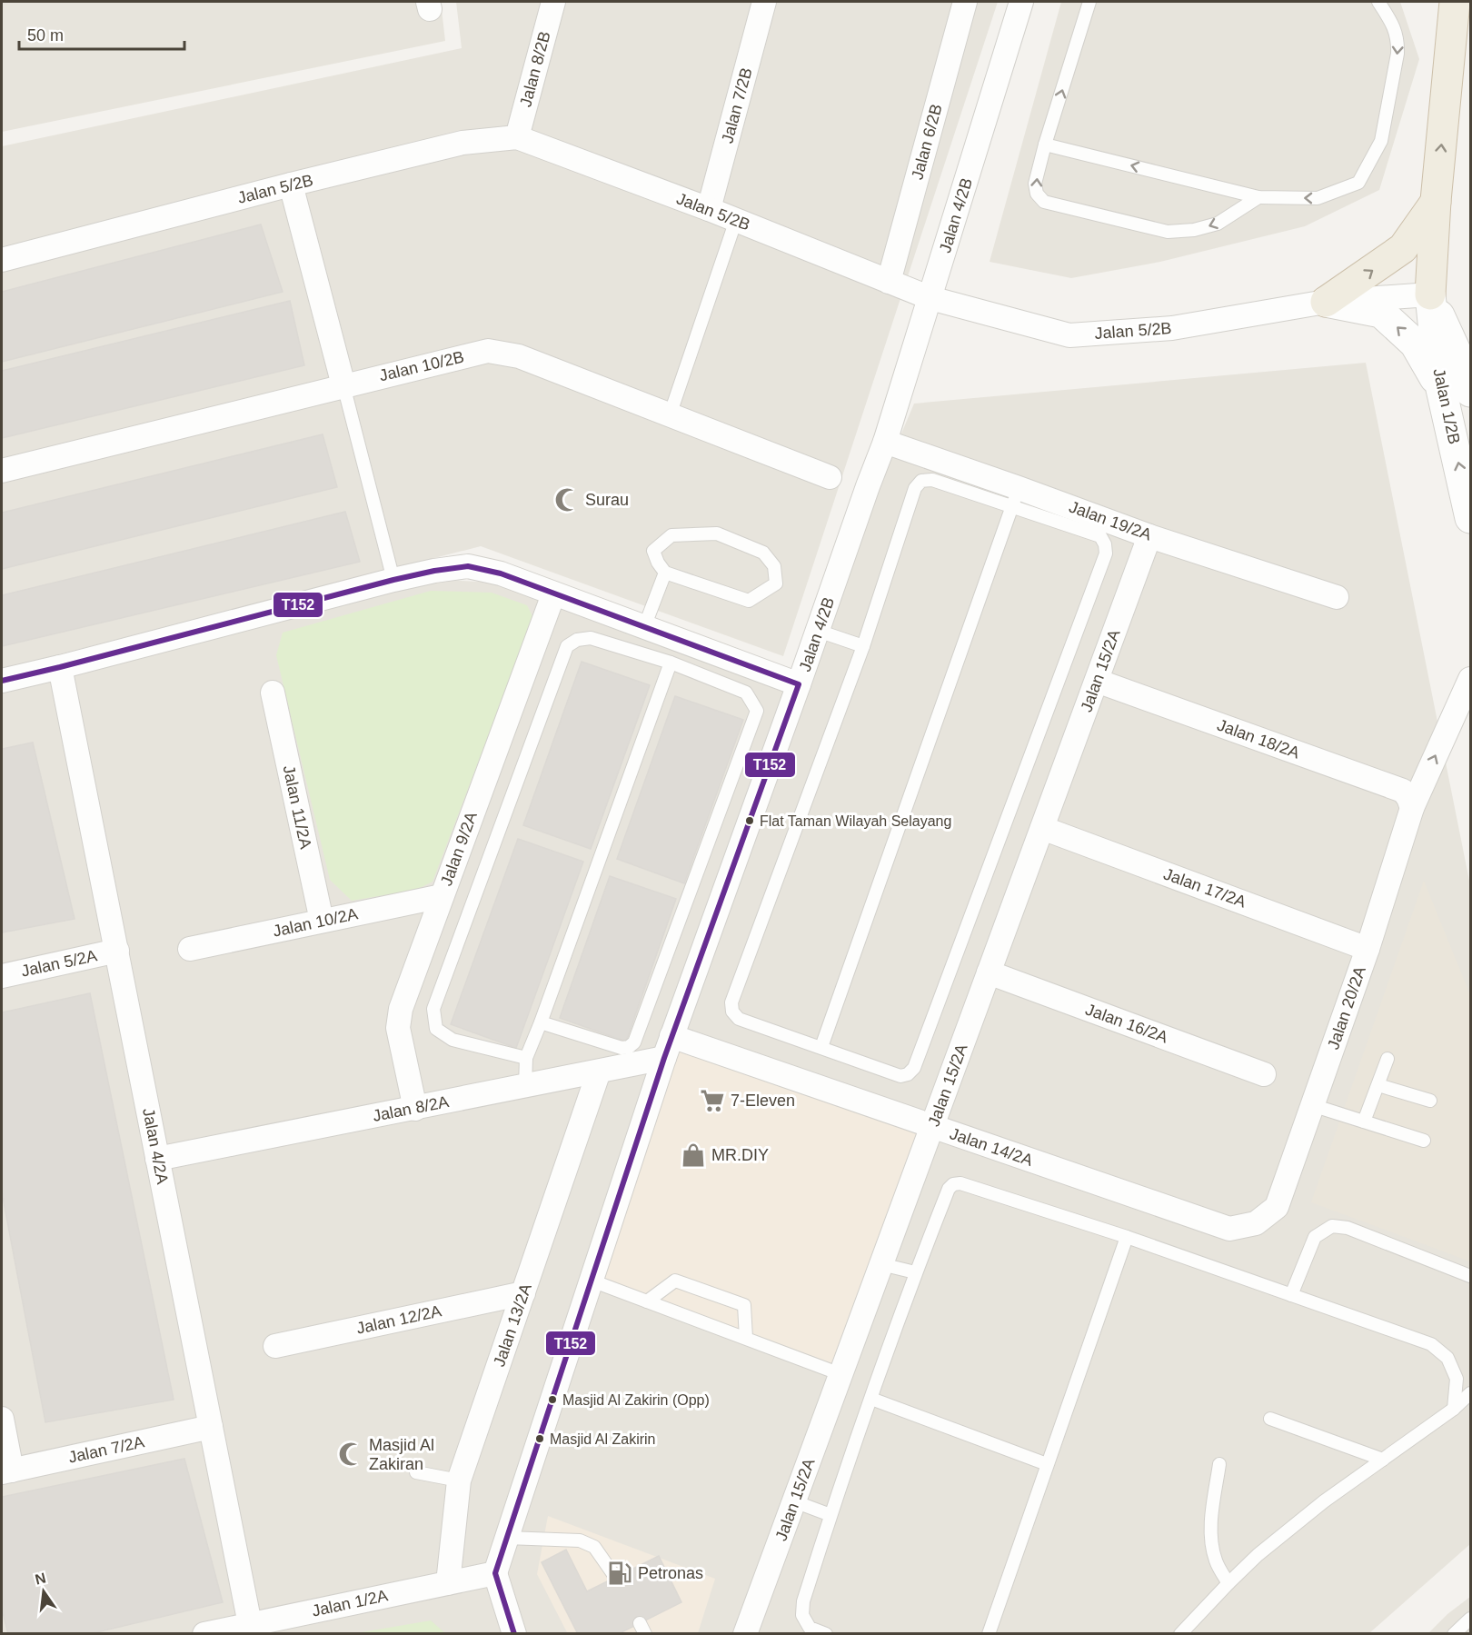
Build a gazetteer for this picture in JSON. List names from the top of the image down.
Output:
{
  "streets": {
    "street": [
      "Jalan 8/2B",
      "Jalan 7/2B",
      "Jalan 6/2B",
      "Jalan 5/2B",
      "Jalan 4/2B",
      "Jalan 10/2B",
      "Jalan 1/2B",
      "Jalan 19/2A",
      "Jalan 15/2A",
      "Jalan 18/2A",
      "Jalan 11/2A",
      "Jalan 9/2A",
      "Jalan 17/2A",
      "Jalan 10/2A",
      "Jalan 5/2A",
      "Jalan 20/2A",
      "Jalan 16/2A",
      "Jalan 8/2A",
      "Jalan 4/2A",
      "Jalan 14/2A",
      "Jalan 12/2A",
      "Jalan 13/2A",
      "Jalan 7/2A",
      "Jalan 1/2A"
    ]
  },
  "crossings": [
    ["Jalan 8/2B", "Jalan 5/2B"],
    ["Jalan 7/2B", "Jalan 5/2B"],
    ["Jalan 6/2B", "Jalan 5/2B"],
    ["Jalan 5/2B", "Jalan 4/2B"],
    ["Jalan 5/2B", "Jalan 1/2B"],
    ["Jalan 4/2B", "Jalan 19/2A"],
    ["Jalan 4/2B", "Jalan 8/2A"],
    ["Jalan 4/2B", "Jalan 14/2A"],
    ["Jalan 4/2B", "Jalan 1/2A"],
    ["Jalan 19/2A", "Jalan 15/2A"],
    ["Jalan 15/2A", "Jalan 18/2A"],
    ["Jalan 15/2A", "Jalan 17/2A"],
    ["Jalan 15/2A", "Jalan 16/2A"],
    ["Jalan 15/2A", "Jalan 14/2A"],
    ["Jalan 18/2A", "Jalan 20/2A"],
    ["Jalan 11/2A", "Jalan 10/2A"],
    ["Jalan 9/2A", "Jalan 10/2A"],
    ["Jalan 9/2A", "Jalan 8/2A"],
    ["Jalan 17/2A", "Jalan 20/2A"],
    ["Jalan 5/2A", "Jalan 4/2A"],
    ["Jalan 20/2A", "Jalan 14/2A"],
    ["Jalan 8/2A", "Jalan 4/2A"],
    ["Jalan 8/2A", "Jalan 13/2A"],
    ["Jalan 4/2A", "Jalan 7/2A"],
    ["Jalan 4/2A", "Jalan 1/2A"],
    ["Jalan 12/2A", "Jalan 13/2A"],
    ["Jalan 13/2A", "Jalan 1/2A"]
  ],
  "one_way": ["Jalan 1/2B"],
  "places": {
    "mosque": ["Surau", "Masjid Al Zakiran"],
    "other": ["Flat Taman Wilayah Selayang", "Masjid Al Zakirin (Opp)", "Masjid Al Zakirin"],
    "supermarket": ["7-Eleven"],
    "shop": ["MR.DIY"],
    "fuel station": ["Petronas"]
  },
  "lines": ["transit line T152"],
  "scale_bar": "50 m",
  "north": "top"
}
